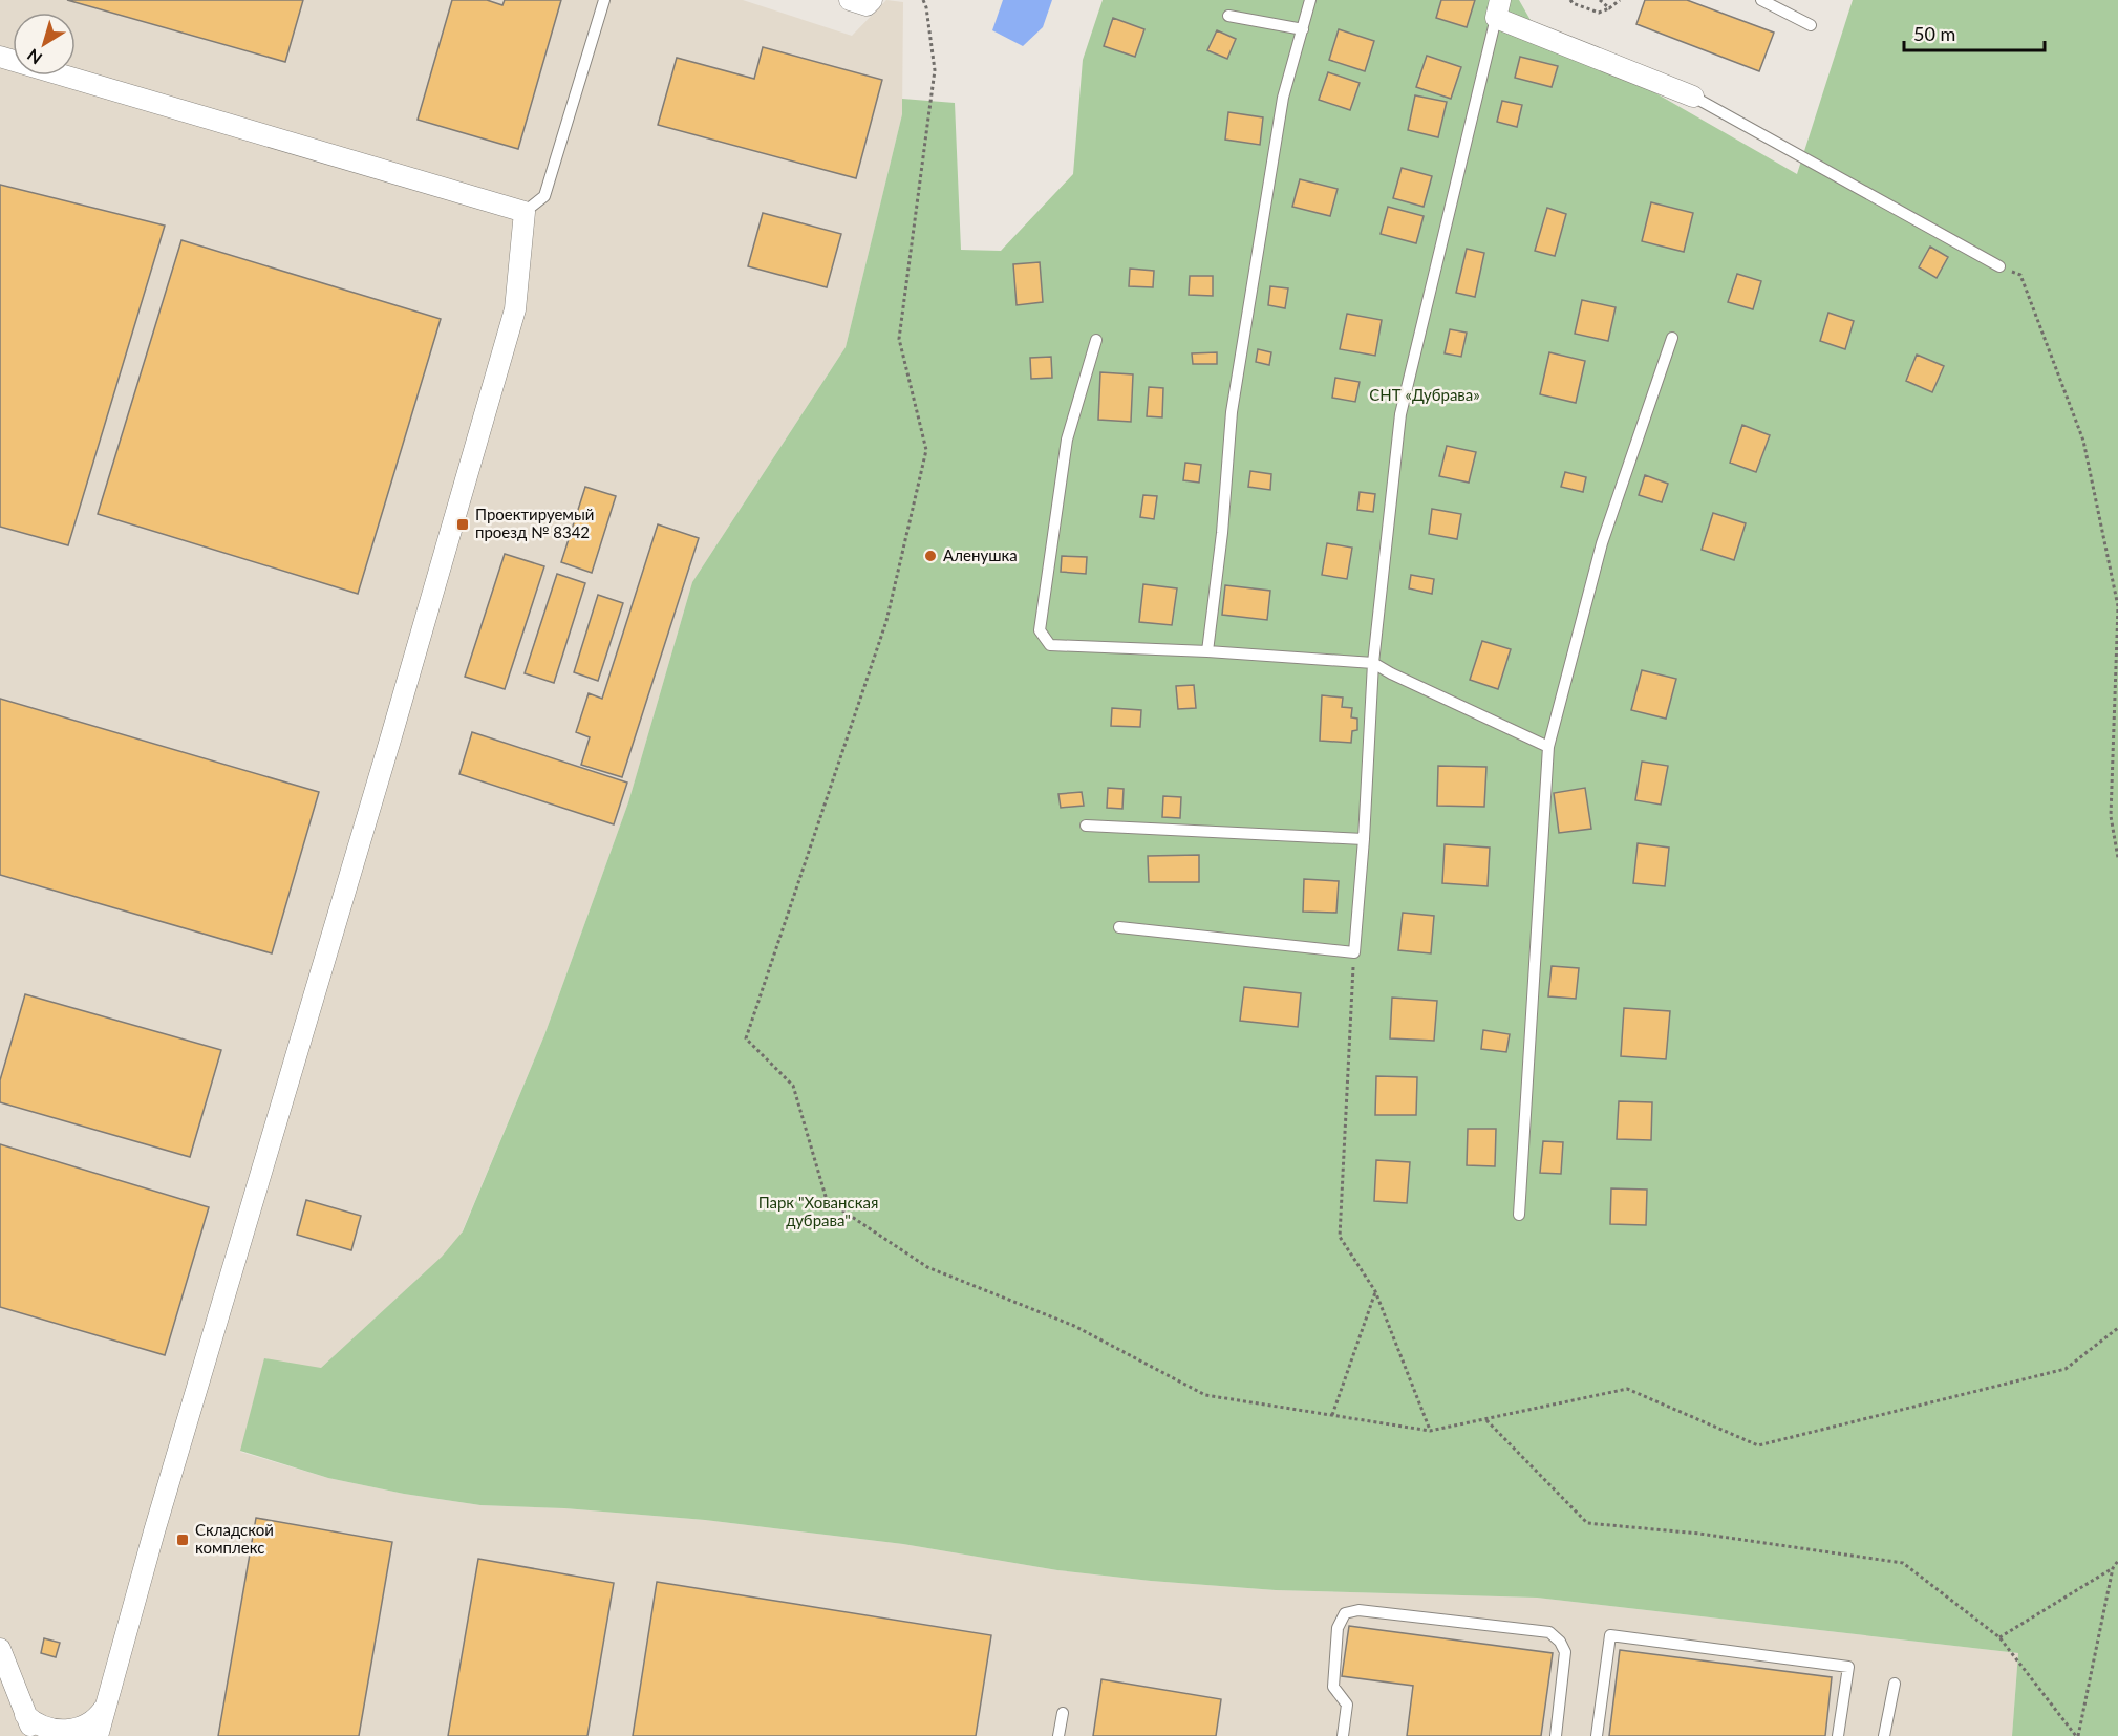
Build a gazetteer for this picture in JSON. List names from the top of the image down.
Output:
{
  "parks": ["СНТ «Дубрава»", "Парк \"Хованская дубрава\""],
  "places": {
    "transit": ["Проектируемый проезд № 8342", "Складской комплекс"],
    "other": ["Аленушка"]
  },
  "scale_bar": "50 m",
  "north": "bottom left"
}
